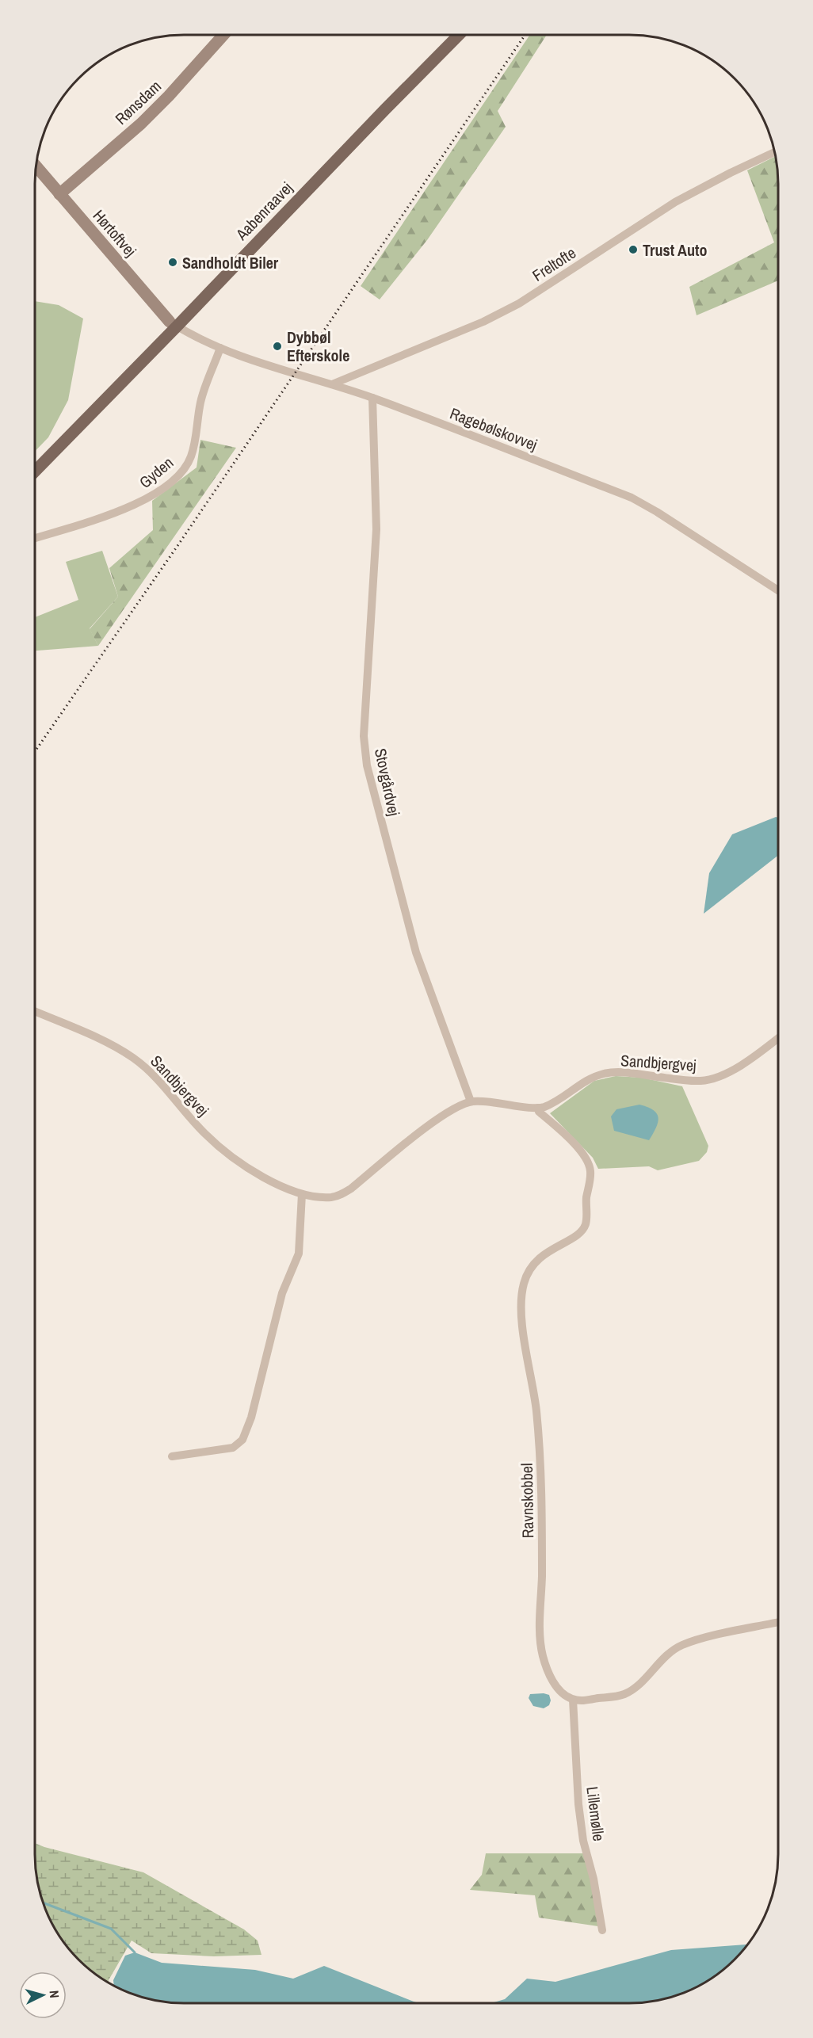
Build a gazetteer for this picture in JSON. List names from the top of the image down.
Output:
{
  "streets": {
    "main road": ["Aabenraavej"],
    "street": [
      "Rønsdam",
      "Hørtoftvej",
      "Freltofte",
      "Ragebølskovvej",
      "Gyden",
      "Stovgårdvej",
      "Sandbjergvej",
      "Ravnskobbel",
      "Lillemølle"
    ]
  },
  "crossings": [
    ["Rønsdam", "Hørtoftvej"],
    ["Aabenraavej", "Hørtoftvej"],
    ["Aabenraavej", "Ragebølskovvej"],
    ["Hørtoftvej", "Ragebølskovvej"],
    ["Freltofte", "Ragebølskovvej"],
    ["Ragebølskovvej", "Gyden"],
    ["Ragebølskovvej", "Stovgårdvej"],
    ["Stovgårdvej", "Sandbjergvej"],
    ["Sandbjergvej", "Ravnskobbel"],
    ["Ravnskobbel", "Lillemølle"]
  ],
  "places": ["Trust Auto", "Sandholdt Biler", "Dybbøl Efterskole"],
  "north": "right"
}
